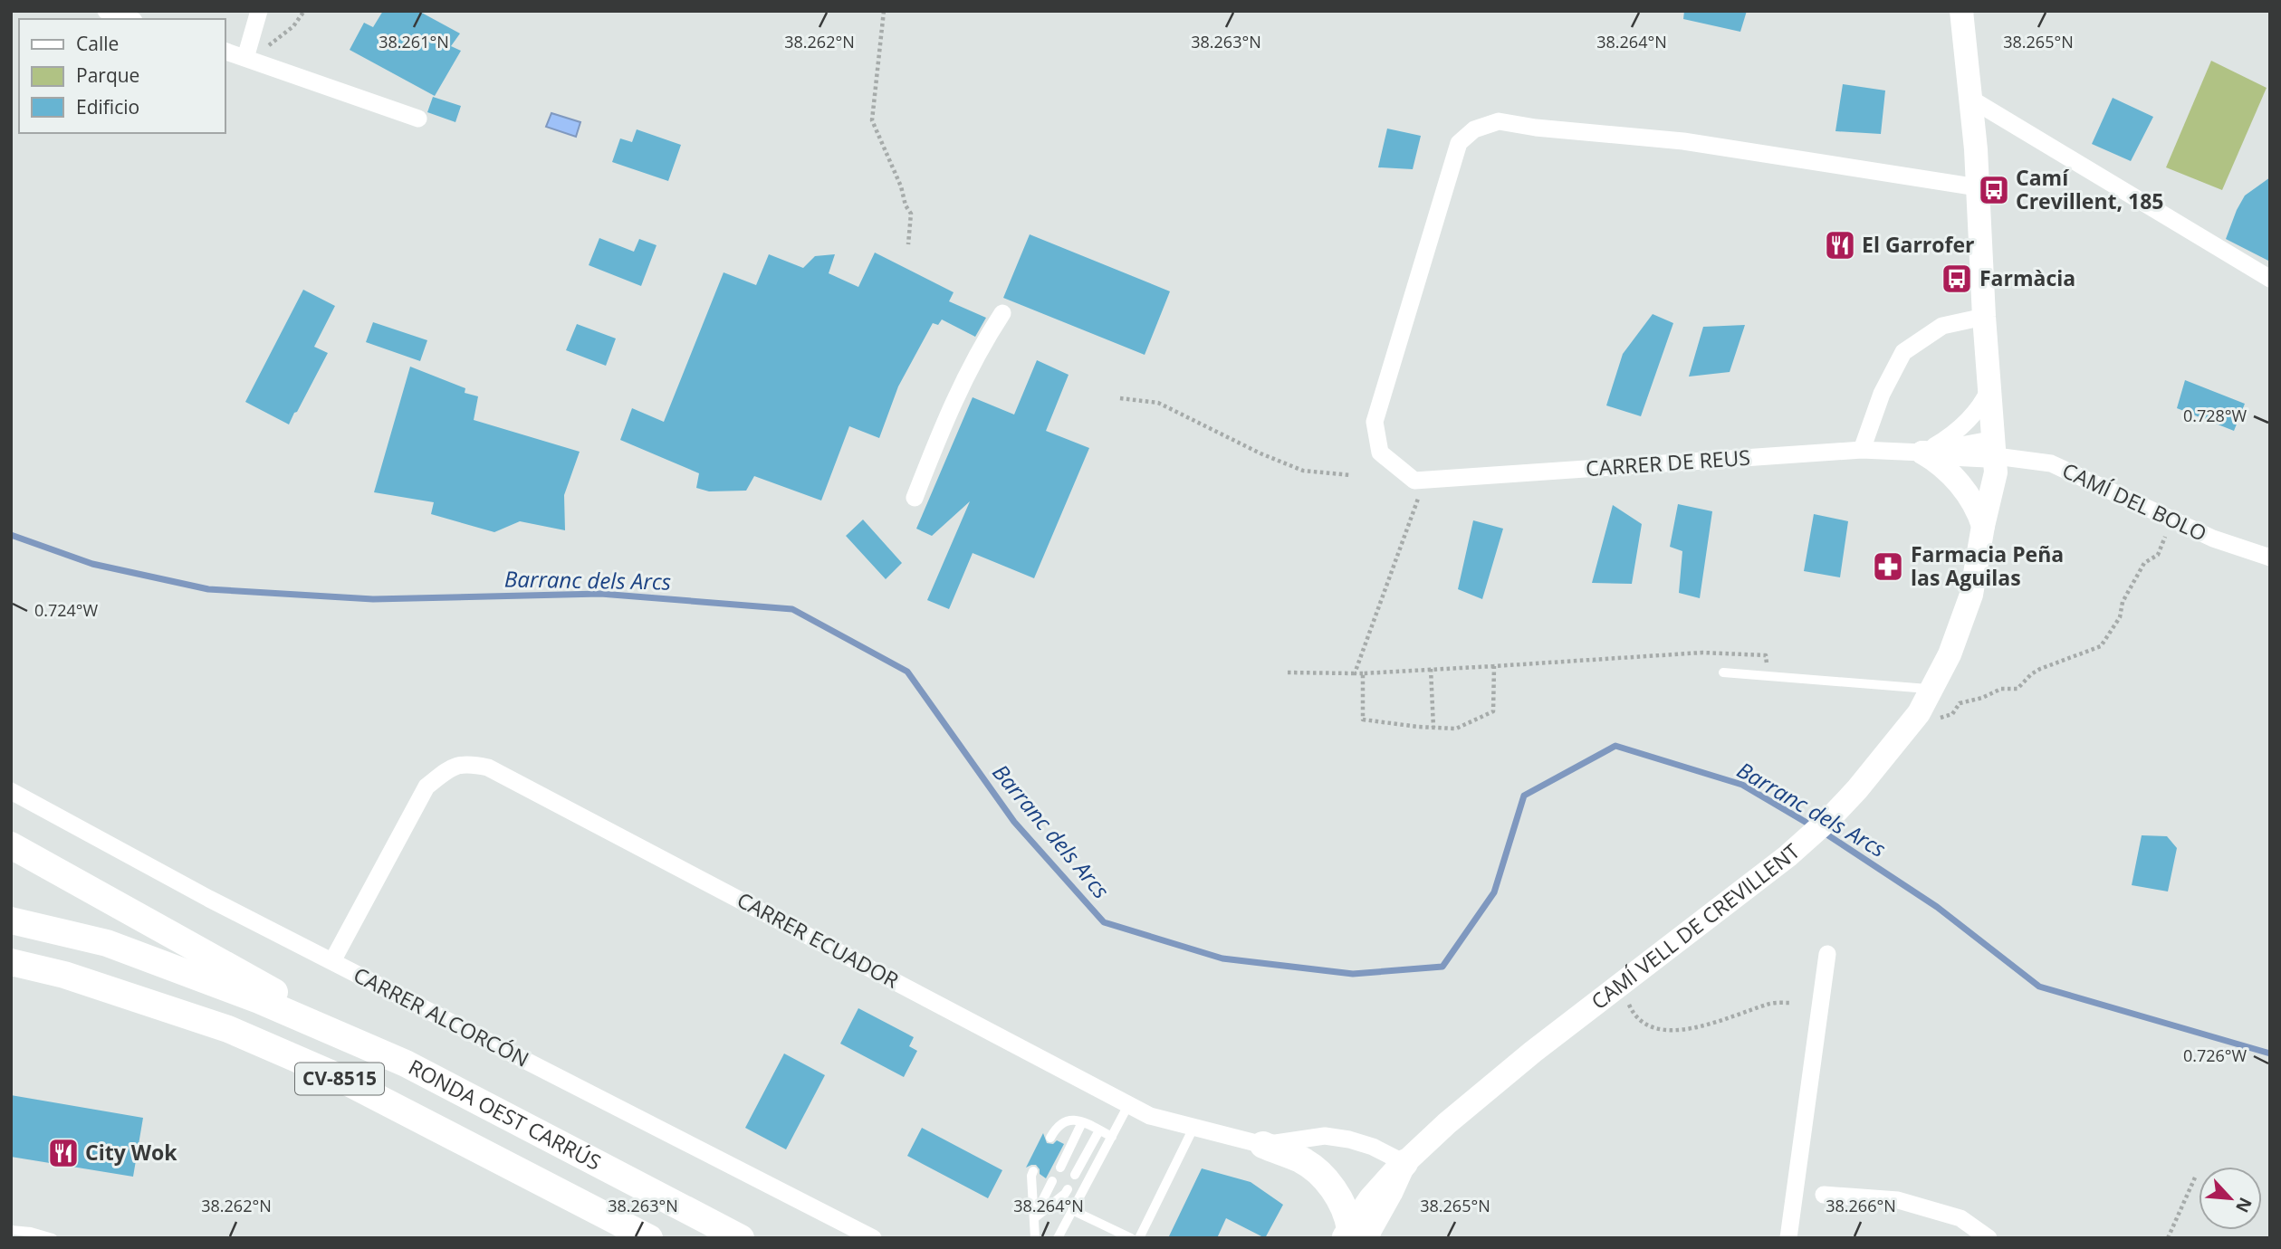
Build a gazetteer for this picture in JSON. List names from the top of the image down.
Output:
{
  "streets": {
    "main road": ["CV-8515", "RONDA OEST CARRÚS"],
    "street": [
      "CARRER DE REUS",
      "CAMÍ DEL BOLO",
      "CAMÍ VELL DE CREVILLENT",
      "CARRER ECUADOR",
      "CARRER ALCORCÓN"
    ]
  },
  "crossings": [
    ["CAMÍ DEL BOLO", "CAMÍ VELL DE CREVILLENT"],
    ["CAMÍ VELL DE CREVILLENT", "CARRER ECUADOR"],
    ["CARRER ECUADOR", "CARRER ALCORCÓN"]
  ],
  "water": ["Barranc dels Arcs"],
  "places": {
    "bus stop": ["Camí Crevillent, 185", "Farmàcia"],
    "restaurant": ["El Garrofer", "City Wok"],
    "pharmacy": ["Farmacia Peña las Aguilas"]
  },
  "legend": ["Calle", "Parque", "Edificio"],
  "north": "bottom right",
  "coordinates": [
    "38.261°N",
    "38.262°N",
    "38.263°N",
    "38.264°N",
    "38.265°N",
    "0.728°W",
    "0.724°W",
    "0.726°W",
    "38.266°N"
  ]
}
